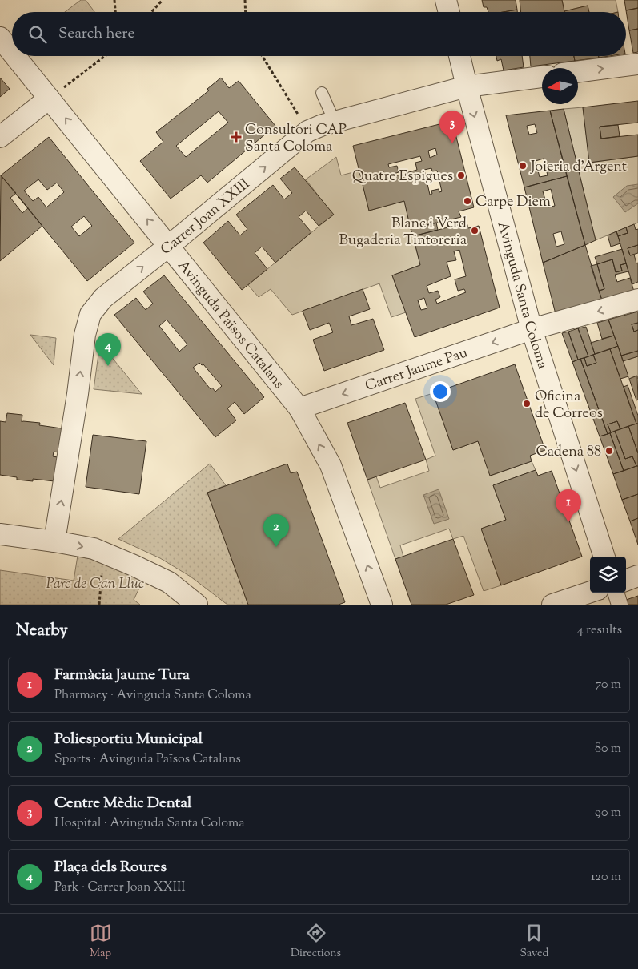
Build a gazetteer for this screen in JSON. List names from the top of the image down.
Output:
{
  "streets": {
    "street": [
      "Carrer Joan XXIII",
      "Avinguda Santa Coloma",
      "Avinguda Països Catalans",
      "Carrer Jaume Pau"
    ]
  },
  "crossings": [
    ["Carrer Joan XXIII", "Avinguda Santa Coloma"],
    ["Carrer Joan XXIII", "Avinguda Països Catalans"],
    ["Avinguda Santa Coloma", "Carrer Jaume Pau"],
    ["Avinguda Països Catalans", "Carrer Jaume Pau"]
  ],
  "one_way": [
    "Carrer Joan XXIII",
    "Avinguda Santa Coloma",
    "Avinguda Països Catalans",
    "Carrer Jaume Pau"
  ],
  "parks": ["Parc de Can Lluc"],
  "places": {
    "health": ["Consultori CAP Santa Coloma"],
    "other": [
      "Joieria d'Argent",
      "Quatre Espigues",
      "Carpe Diem",
      "Blanc i Verd Bugaderia Tintoreria",
      "Oficina de Correos",
      "Cadena 88"
    ]
  },
  "north": "left",
  "page": {
    "search": "Search here",
    "pins": [
      "3",
      "4",
      "1",
      "2"
    ],
    "heading": ["Nearby", "4 results"],
    "list": [
      {
        "mark": "1",
        "name": "Farmàcia Jaume Tura",
        "note": "Pharmacy · Avinguda Santa Coloma",
        "value": "70 m"
      },
      {
        "mark": "2",
        "name": "Poliesportiu Municipal",
        "note": "Sports · Avinguda Països Catalans",
        "value": "80 m"
      },
      {
        "mark": "3",
        "name": "Centre Mèdic Dental",
        "note": "Hospital · Avinguda Santa Coloma",
        "value": "90 m"
      },
      {
        "mark": "4",
        "name": "Plaça dels Roures",
        "note": "Park · Carrer Joan XXIII",
        "value": "120 m"
      }
    ],
    "nav": ["Map", "Directions", "Saved"]
  }
}
